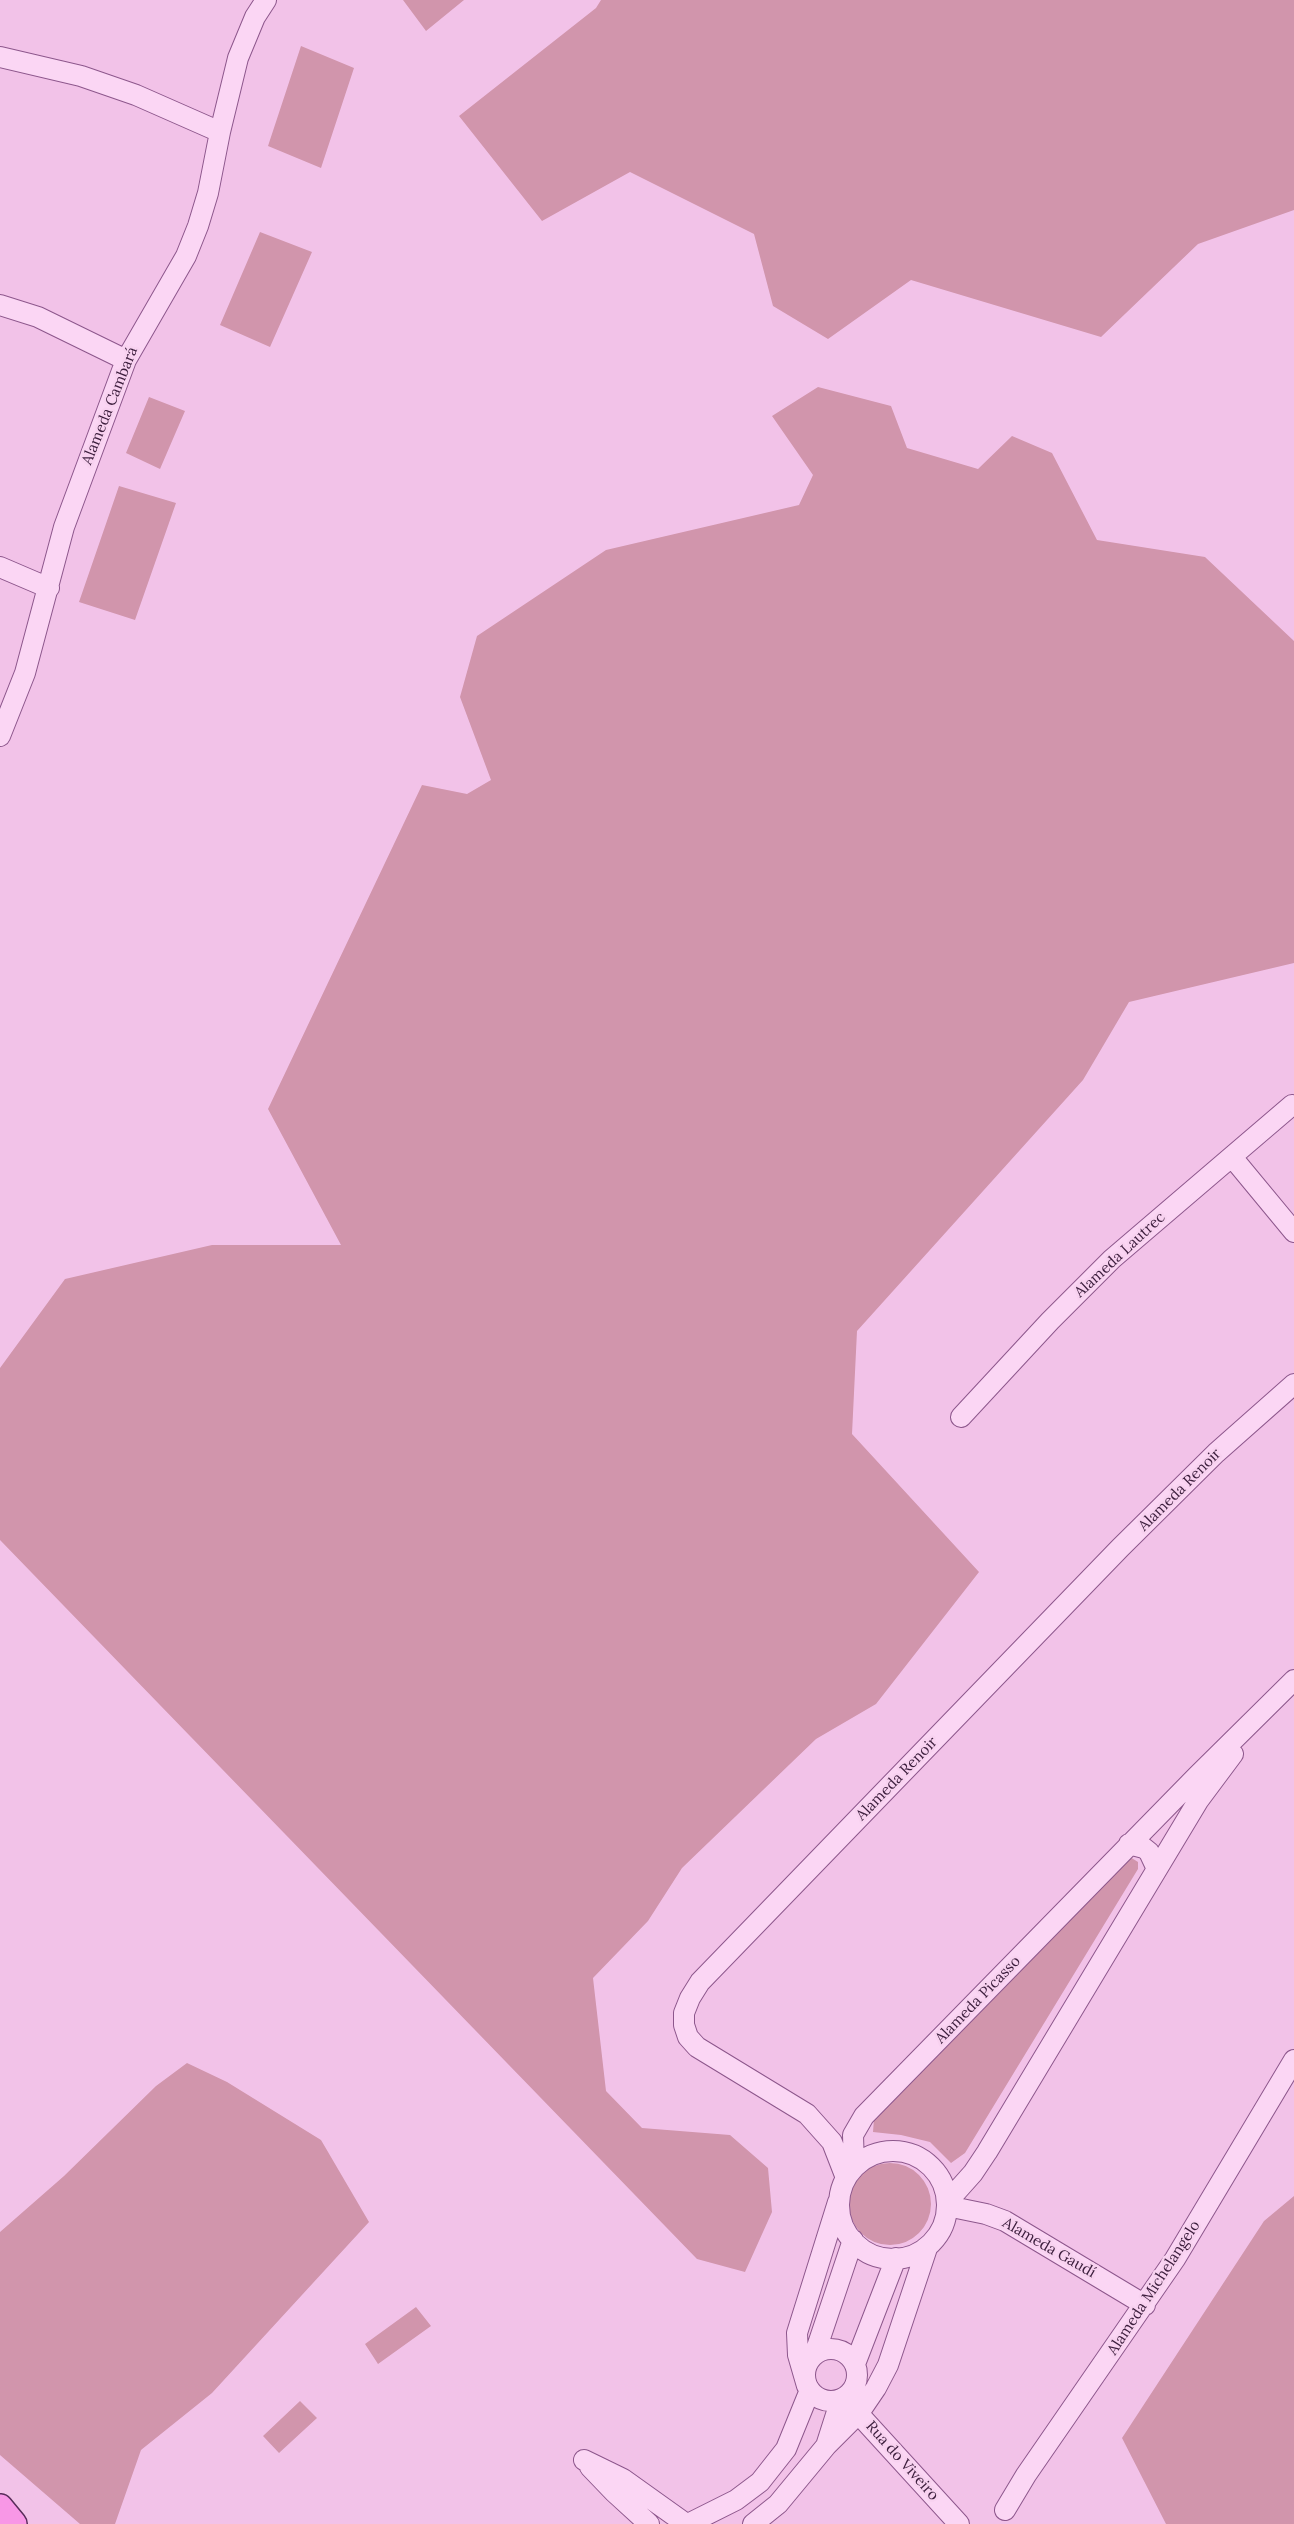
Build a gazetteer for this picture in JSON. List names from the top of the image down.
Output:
{
  "streets": {
    "street": [
      "Alameda Cambará",
      "Alameda Lautrec",
      "Alameda Renoir",
      "Alameda Picasso",
      "Alameda Gaudí",
      "Alameda Michelangelo",
      "Rua do Viveiro"
    ]
  },
  "crossings": [
    ["Alameda Renoir", "Alameda Picasso"],
    ["Alameda Renoir", "Alameda Gaudí"],
    ["Alameda Picasso", "Alameda Gaudí"],
    ["Alameda Picasso", "Rua do Viveiro"],
    ["Alameda Gaudí", "Alameda Michelangelo"]
  ]
}
